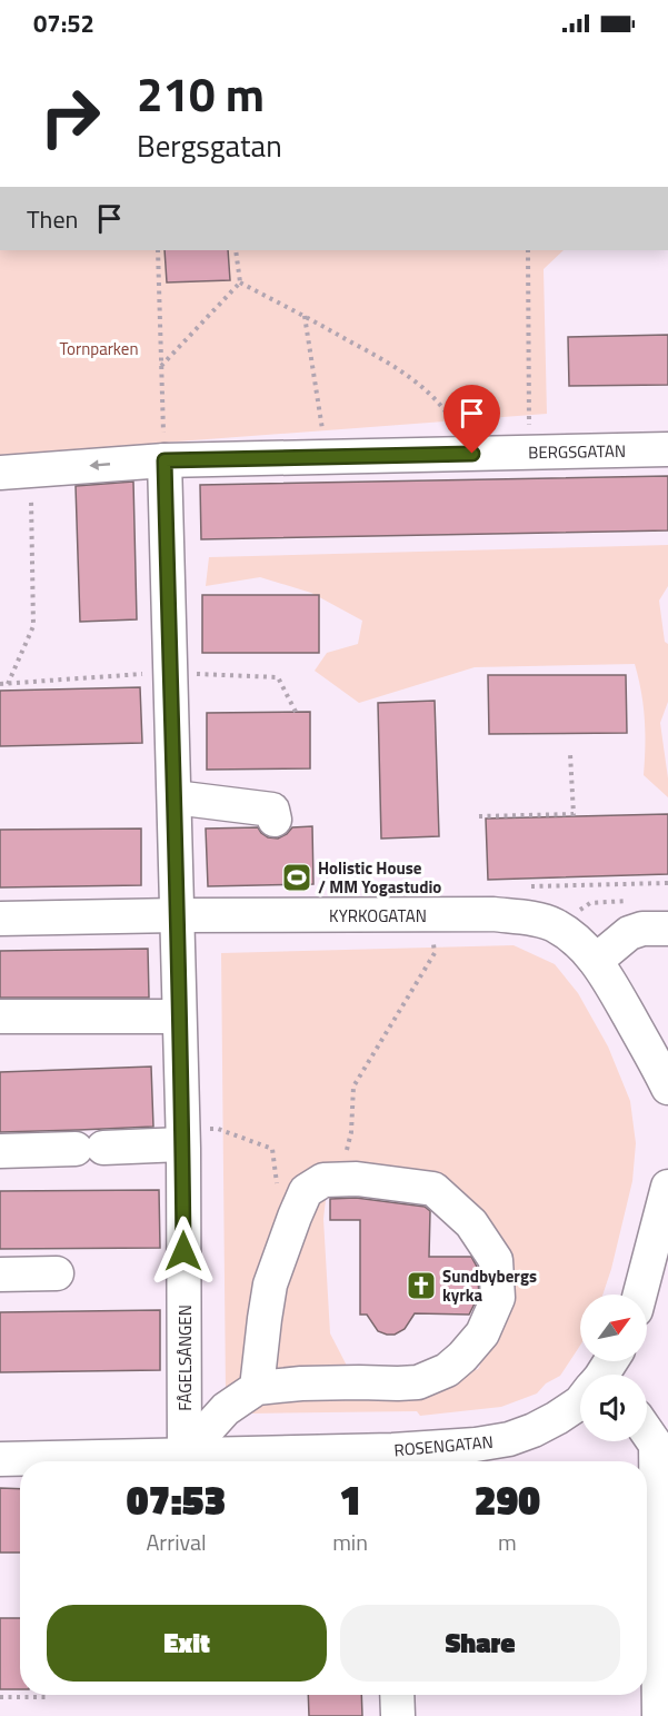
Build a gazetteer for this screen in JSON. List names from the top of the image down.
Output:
{
  "streets": {
    "street": [
      "BERGSGATAN",
      "KYRKOGATAN",
      "FÅGELSÅNGEN",
      "ROSENGATAN"
    ]
  },
  "crossings": [
    ["BERGSGATAN", "FÅGELSÅNGEN"],
    ["KYRKOGATAN", "FÅGELSÅNGEN"],
    ["FÅGELSÅNGEN", "ROSENGATAN"]
  ],
  "parks": ["Tornparken"],
  "places": {
    "sports": ["Holistic House / MM Yogastudio"],
    "church": ["Sundbybergs kyrka"]
  },
  "north": "top right",
  "page": {
    "status": "07:52",
    "turn": ["210 m", "Bergsgatan"],
    "then": "Then",
    "eta": [
      "07:53",
      "Arrival",
      "1",
      "min",
      "290",
      "m"
    ],
    "buttons": ["Exit", "Share"]
  }
}
